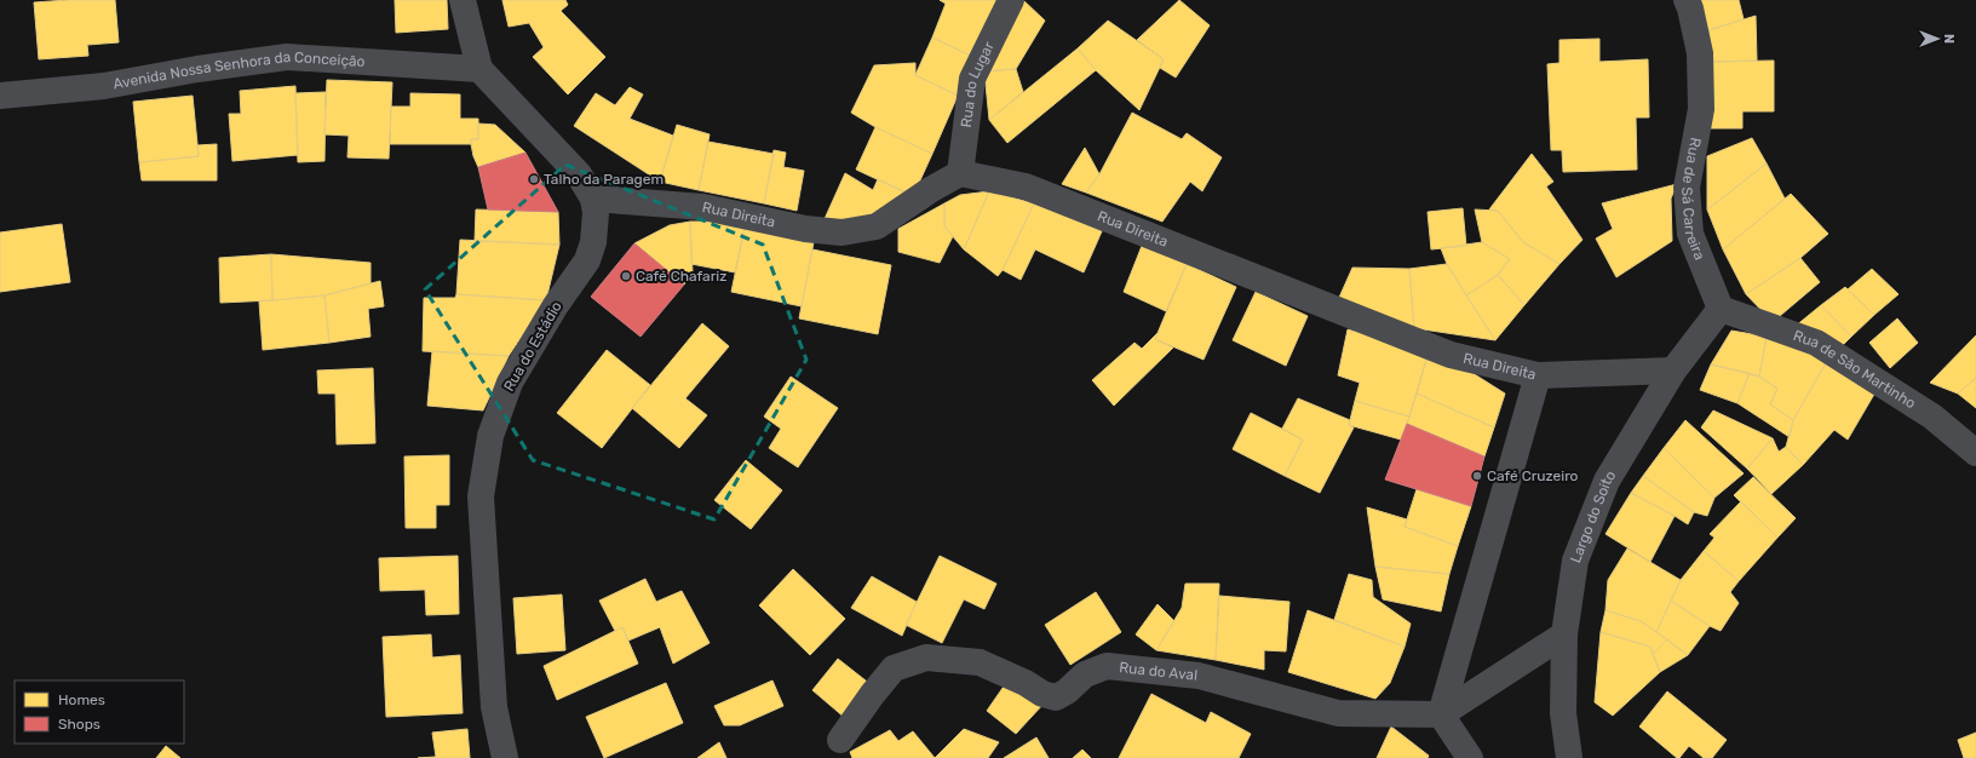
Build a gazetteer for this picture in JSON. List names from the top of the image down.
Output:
{
  "streets": {
    "street": [
      "Avenida Nossa Senhora da Conceição",
      "Rua do Lugar",
      "Rua de Sá Carreira",
      "Rua Direita",
      "Rua do Estádio",
      "Rua de São Martinho",
      "Largo do Soito",
      "Rua do Aval"
    ]
  },
  "crossings": [
    ["Avenida Nossa Senhora da Conceição", "Rua do Estádio"],
    ["Rua do Lugar", "Rua Direita"],
    ["Rua de Sá Carreira", "Rua de São Martinho"],
    ["Rua de Sá Carreira", "Largo do Soito"],
    ["Rua Direita", "Rua do Estádio"],
    ["Rua Direita", "Largo do Soito"],
    ["Rua de São Martinho", "Largo do Soito"]
  ],
  "places": ["Talho da Paragem", "Café Chafariz", "Café Cruzeiro"],
  "legend": ["Homes", "Shops"],
  "north": "right"
}
